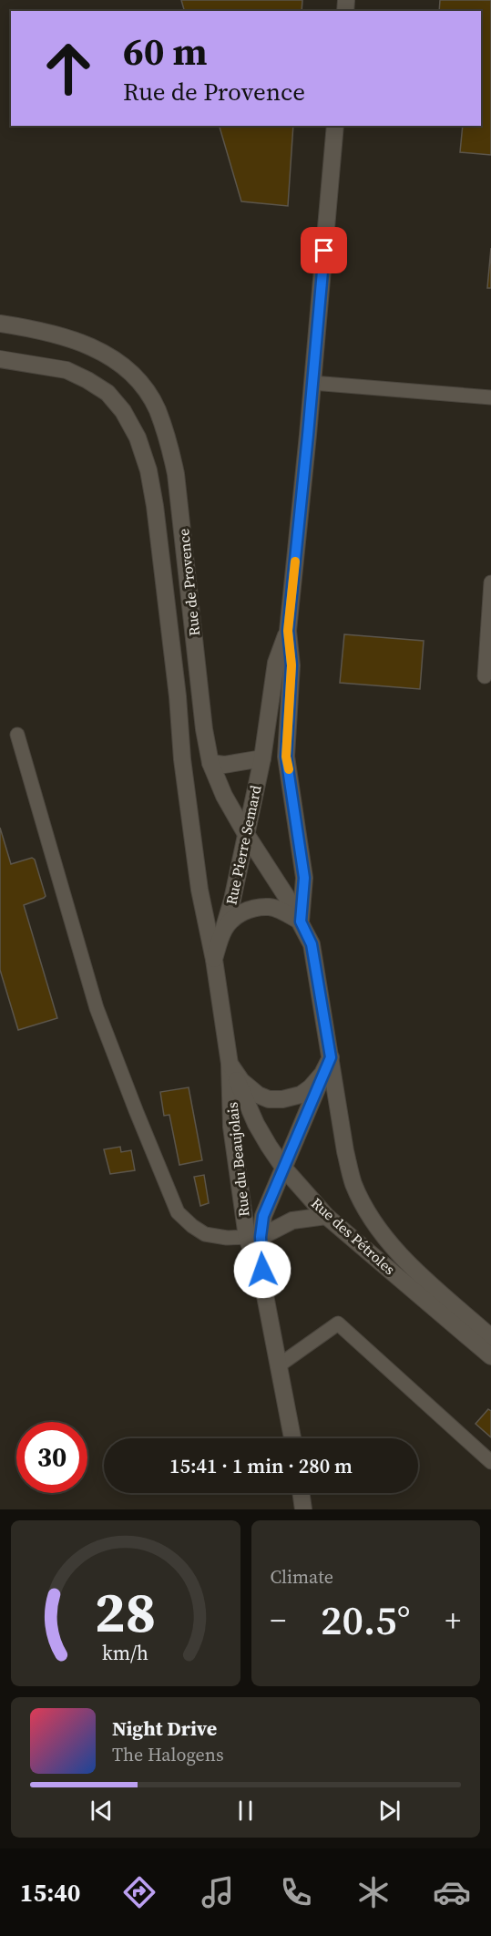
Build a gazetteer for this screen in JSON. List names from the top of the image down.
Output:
{
  "streets": {
    "main road": [
      "Rue de Provence",
      "Rue Pierre Semard",
      "Rue du Beaujolais",
      "Rue des Pétroles"
    ]
  },
  "crossings": [
    ["Rue de Provence", "Rue Pierre Semard"],
    ["Rue de Provence", "Rue du Beaujolais"],
    ["Rue de Provence", "Rue des Pétroles"],
    ["Rue du Beaujolais", "Rue des Pétroles"]
  ],
  "page": {
    "turn": ["60 m", "Rue de Provence"],
    "limit": "30",
    "trip": "15:41 · 1 min · 280 m",
    "tile": "Climate",
    "heat": ["−", "20.5°", "+"],
    "song": ["Night Drive", "The Halogens"],
    "tabs": "15:40",
    "gauge": ["28", "km/h"]
  }
}
